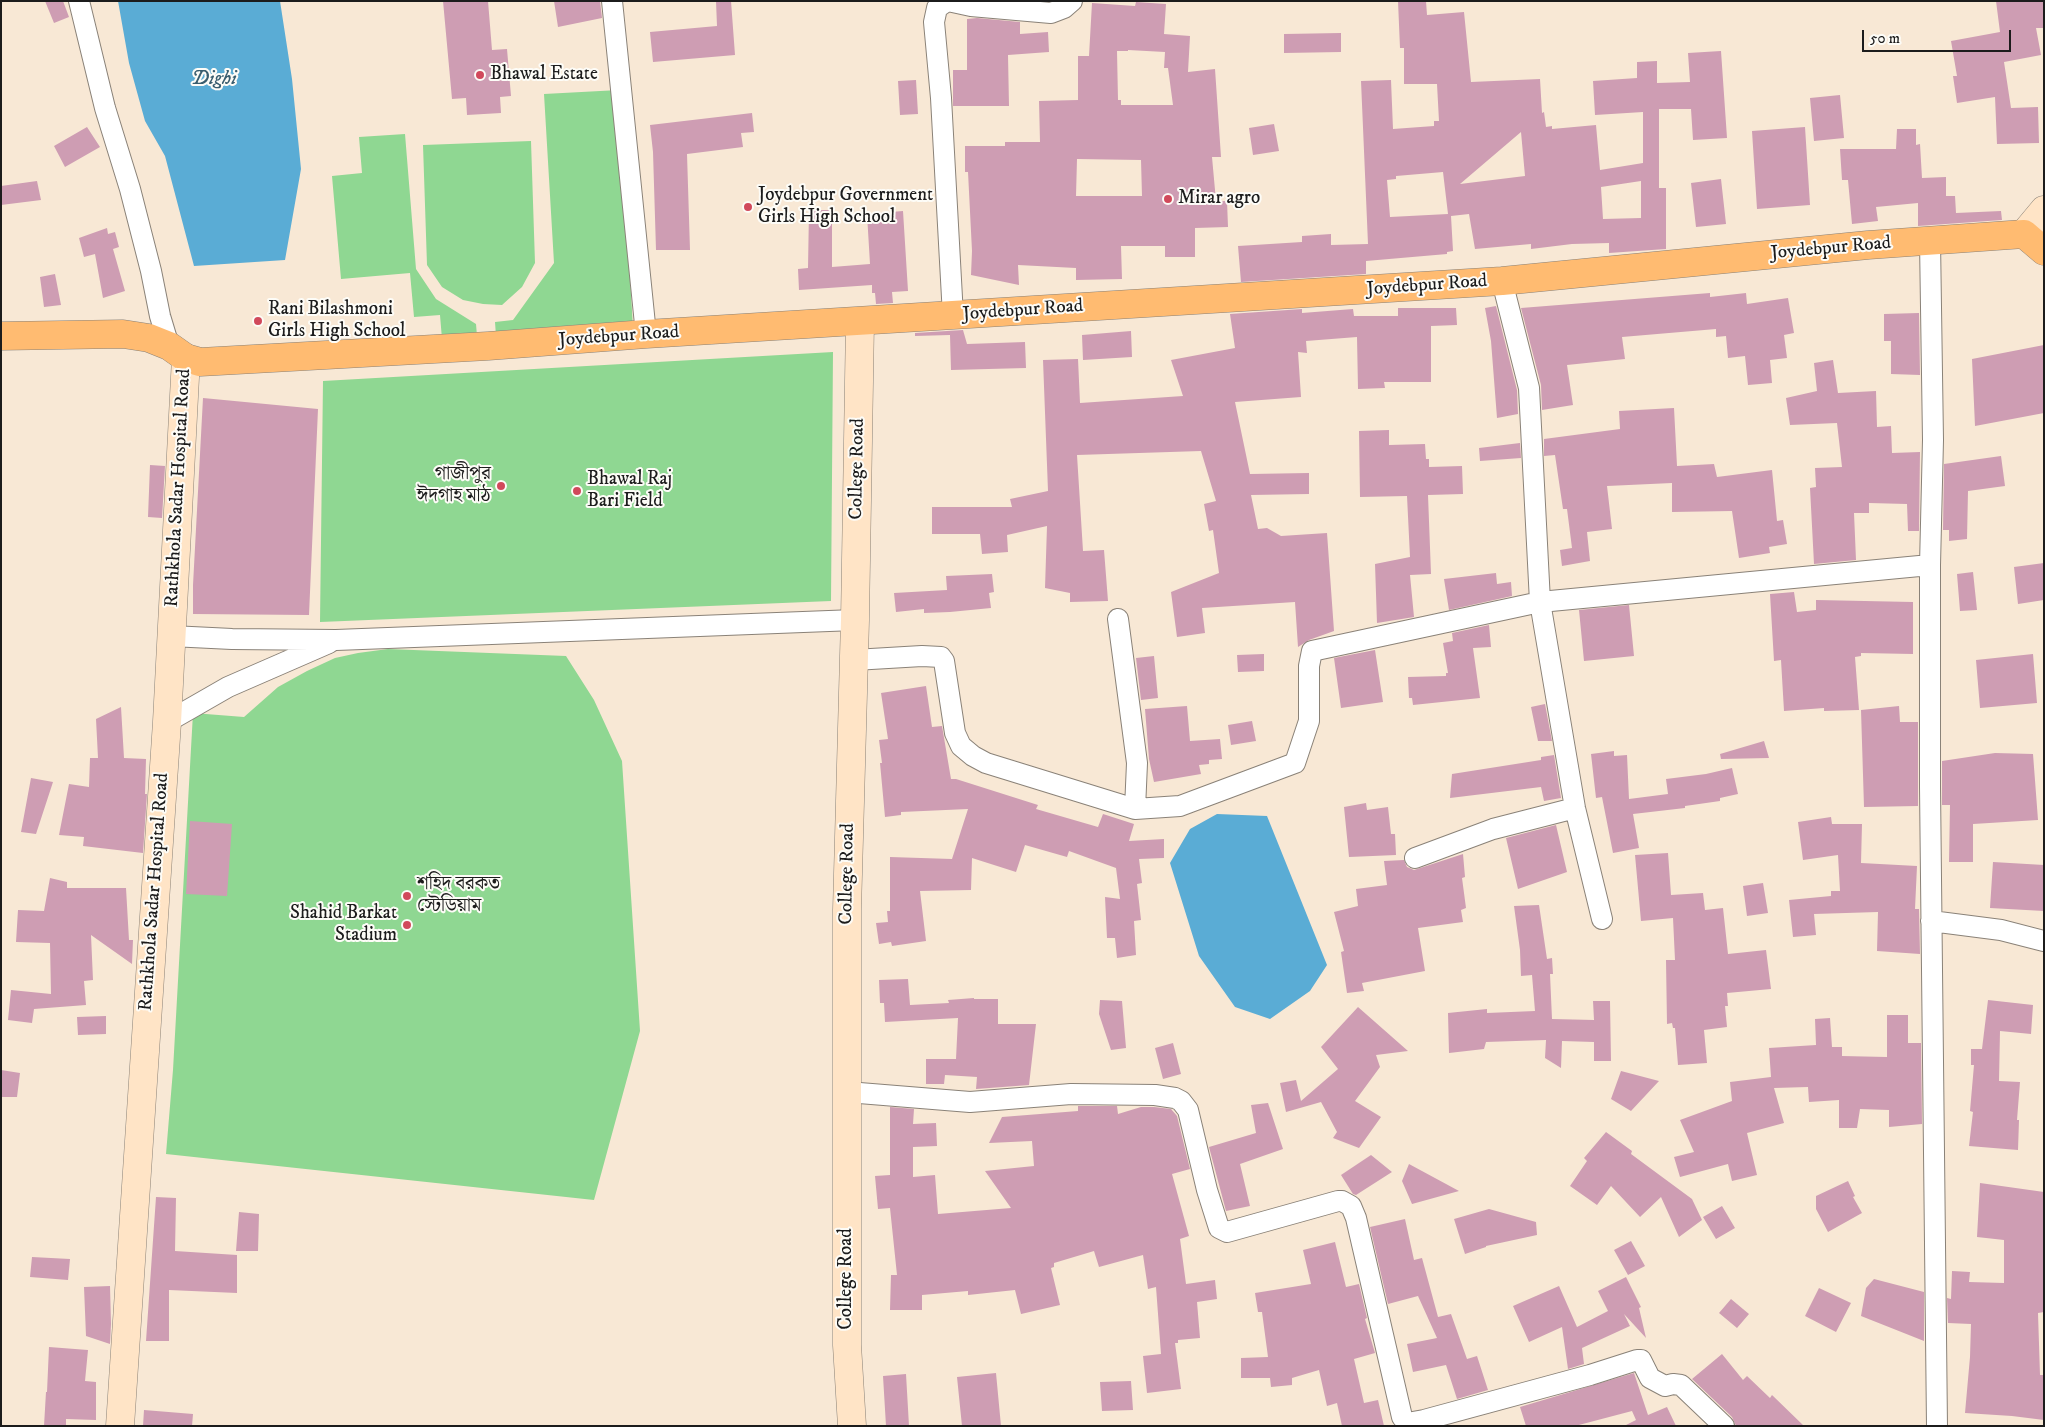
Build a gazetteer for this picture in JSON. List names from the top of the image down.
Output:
{
  "streets": {
    "main road": ["Joydebpur Road", "College Road", "Rathkhola Sadar Hospital Road"]
  },
  "crossings": [
    ["Joydebpur Road", "College Road"],
    ["Joydebpur Road", "Rathkhola Sadar Hospital Road"]
  ],
  "water": ["Dighi"],
  "places": [
    "Bhawal Estate",
    "Mirar agro",
    "Joydebpur Government Girls High School",
    "Rani Bilashmoni Girls High School",
    "গাজীপুর ঈদগাহ মাঠ",
    "Bhawal Raj Bari Field",
    "শহিদ বরকত স্টেডিয়াম",
    "Shahid Barkat Stadium"
  ],
  "scale_bar": "50 m"
}
